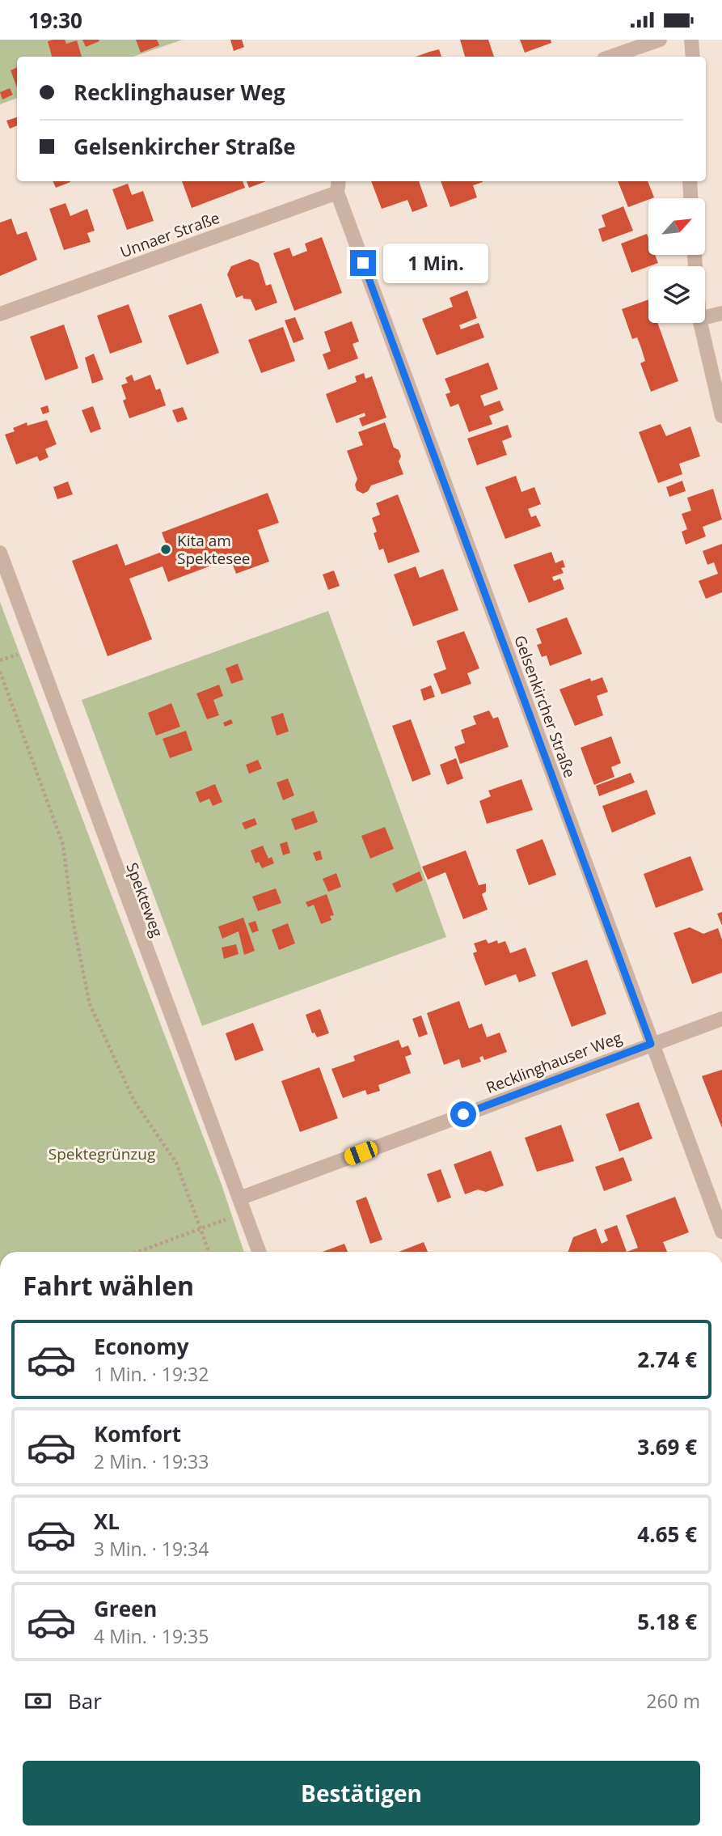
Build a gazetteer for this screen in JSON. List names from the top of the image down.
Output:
{
  "streets": {
    "street": [
      "Unnaer Straße",
      "Gelsenkircher Straße",
      "Spekteweg",
      "Recklinghauser Weg"
    ]
  },
  "crossings": [
    ["Unnaer Straße", "Gelsenkircher Straße"],
    ["Gelsenkircher Straße", "Recklinghauser Weg"],
    ["Spekteweg", "Recklinghauser Weg"]
  ],
  "parks": ["Spektegrünzug"],
  "places": ["Kita am Spektesee"],
  "north": "top right",
  "page": {
    "status": "19:30",
    "banner": ["Recklinghauser Weg", "Gelsenkircher Straße"],
    "bubble": "1 Min.",
    "heading": "Fahrt wählen",
    "list": [
      {
        "name": "Economy",
        "note": "1 Min. · 19:32",
        "value": "2.74 €"
      },
      {
        "name": "Komfort",
        "note": "2 Min. · 19:33",
        "value": "3.69 €"
      },
      {
        "name": "XL",
        "note": "3 Min. · 19:34",
        "value": "4.65 €"
      },
      {
        "name": "Green",
        "note": "4 Min. · 19:35",
        "value": "5.18 €"
      }
    ],
    "pay": ["Bar", "260 m"],
    "buttons": "Bestätigen"
  }
}
